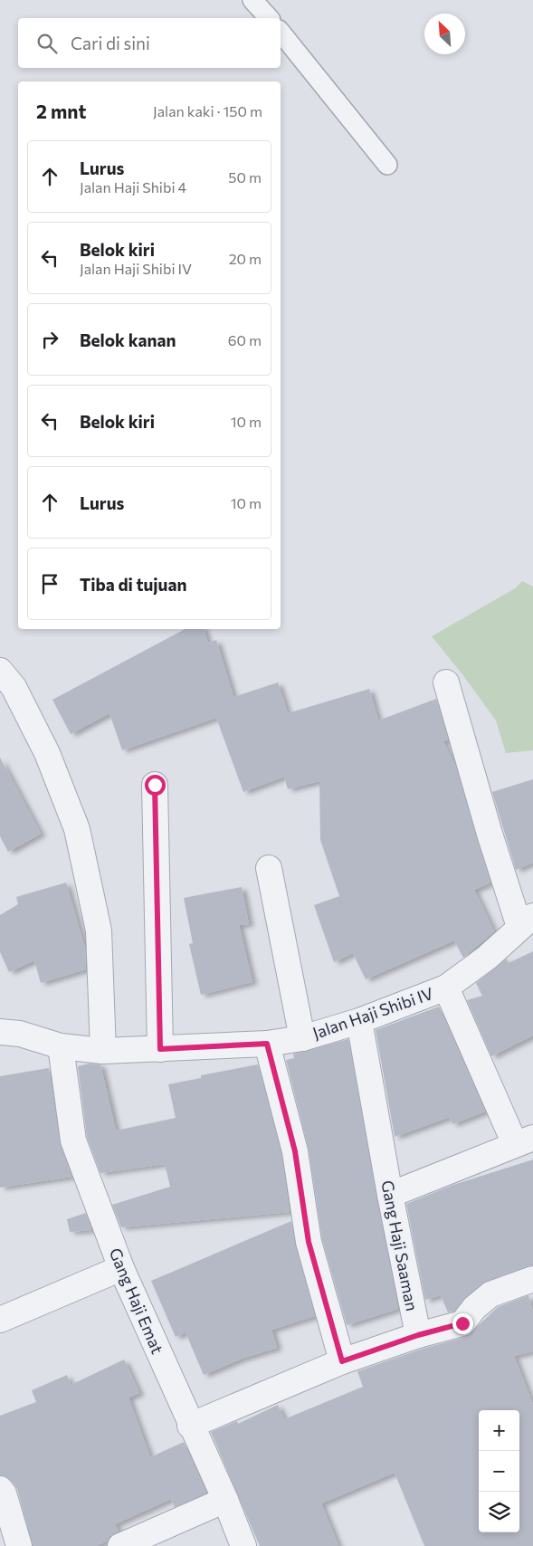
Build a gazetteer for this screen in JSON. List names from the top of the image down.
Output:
{
  "streets": {
    "street": ["Jalan Haji Shibi IV", "Gang Haji Saaman", "Gang Haji Emat"]
  },
  "crossings": [
    ["Jalan Haji Shibi IV", "Gang Haji Saaman"],
    ["Jalan Haji Shibi IV", "Gang Haji Emat"]
  ],
  "north": "top left",
  "page": {
    "search": "Cari di sini",
    "heading": ["2 mnt", "Jalan kaki · 150 m"],
    "list": [
      ["Lurus", "Jalan Haji Shibi 4", "50 m"],
      ["Belok kiri", "Jalan Haji Shibi IV", "20 m"],
      ["Belok kanan", "60 m"],
      ["Belok kiri", "10 m"],
      ["Lurus", "10 m"],
      "Tiba di tujuan"
    ],
    "map_buttons": ["+", "−"]
  }
}
